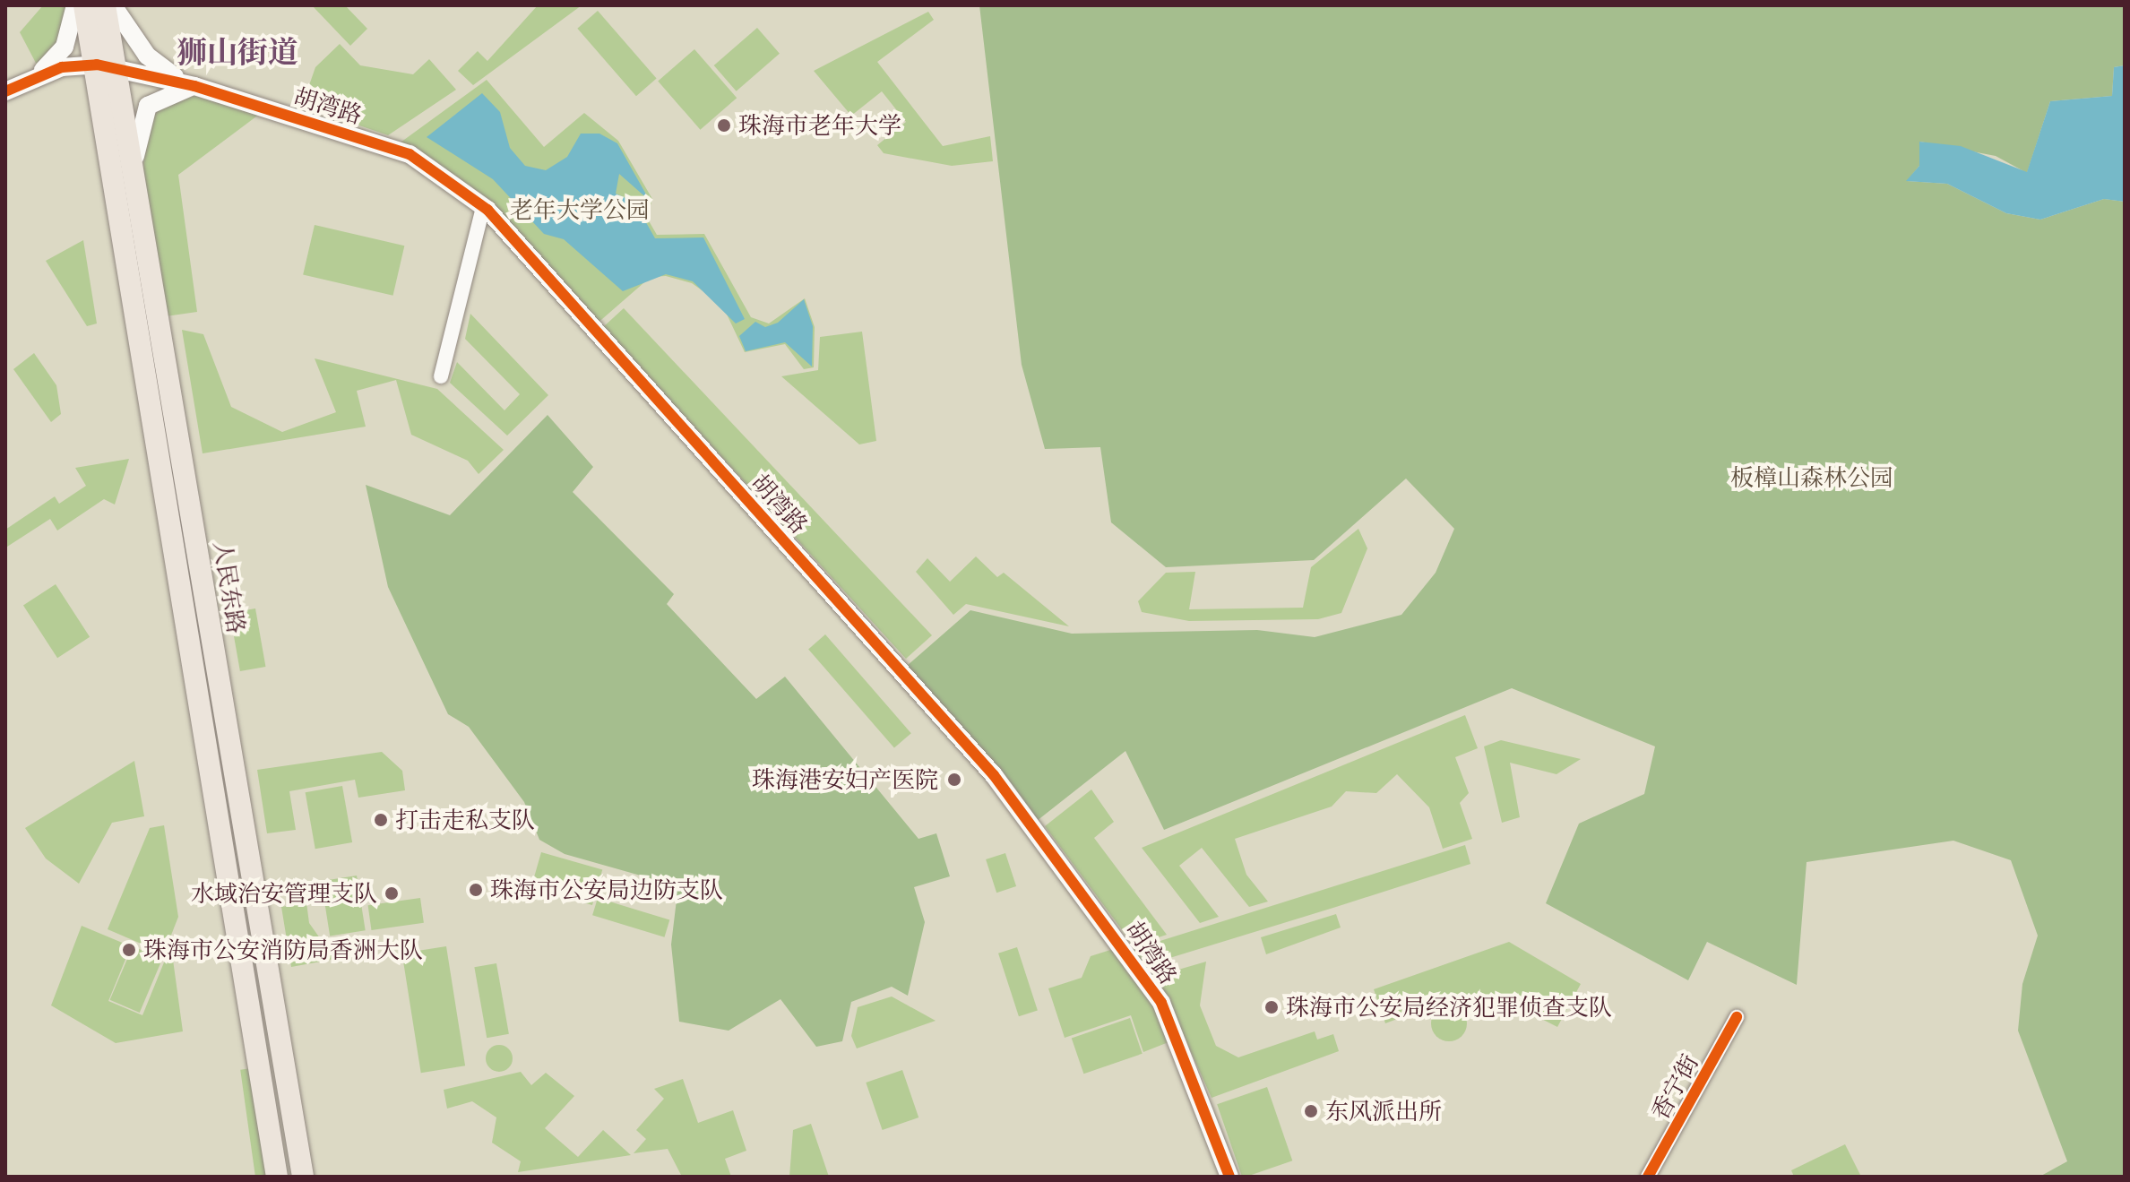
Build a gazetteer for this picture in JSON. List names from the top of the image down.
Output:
{
  "streets": {
    "main road": ["人民东路"],
    "street": ["胡湾路", "香宁街"]
  },
  "crossings": [
    ["胡湾路", "人民东路"]
  ],
  "districts": ["狮山街道"],
  "parks": ["老年大学公园", "板樟山森林公园"],
  "places": [
    "珠海市老年大学",
    "珠海港安妇产医院",
    "打击走私支队",
    "珠海市公安局边防支队",
    "水域治安管理支队",
    "珠海市公安消防局香洲大队",
    "珠海市公安局经济犯罪侦查支队",
    "东风派出所"
  ]
}
